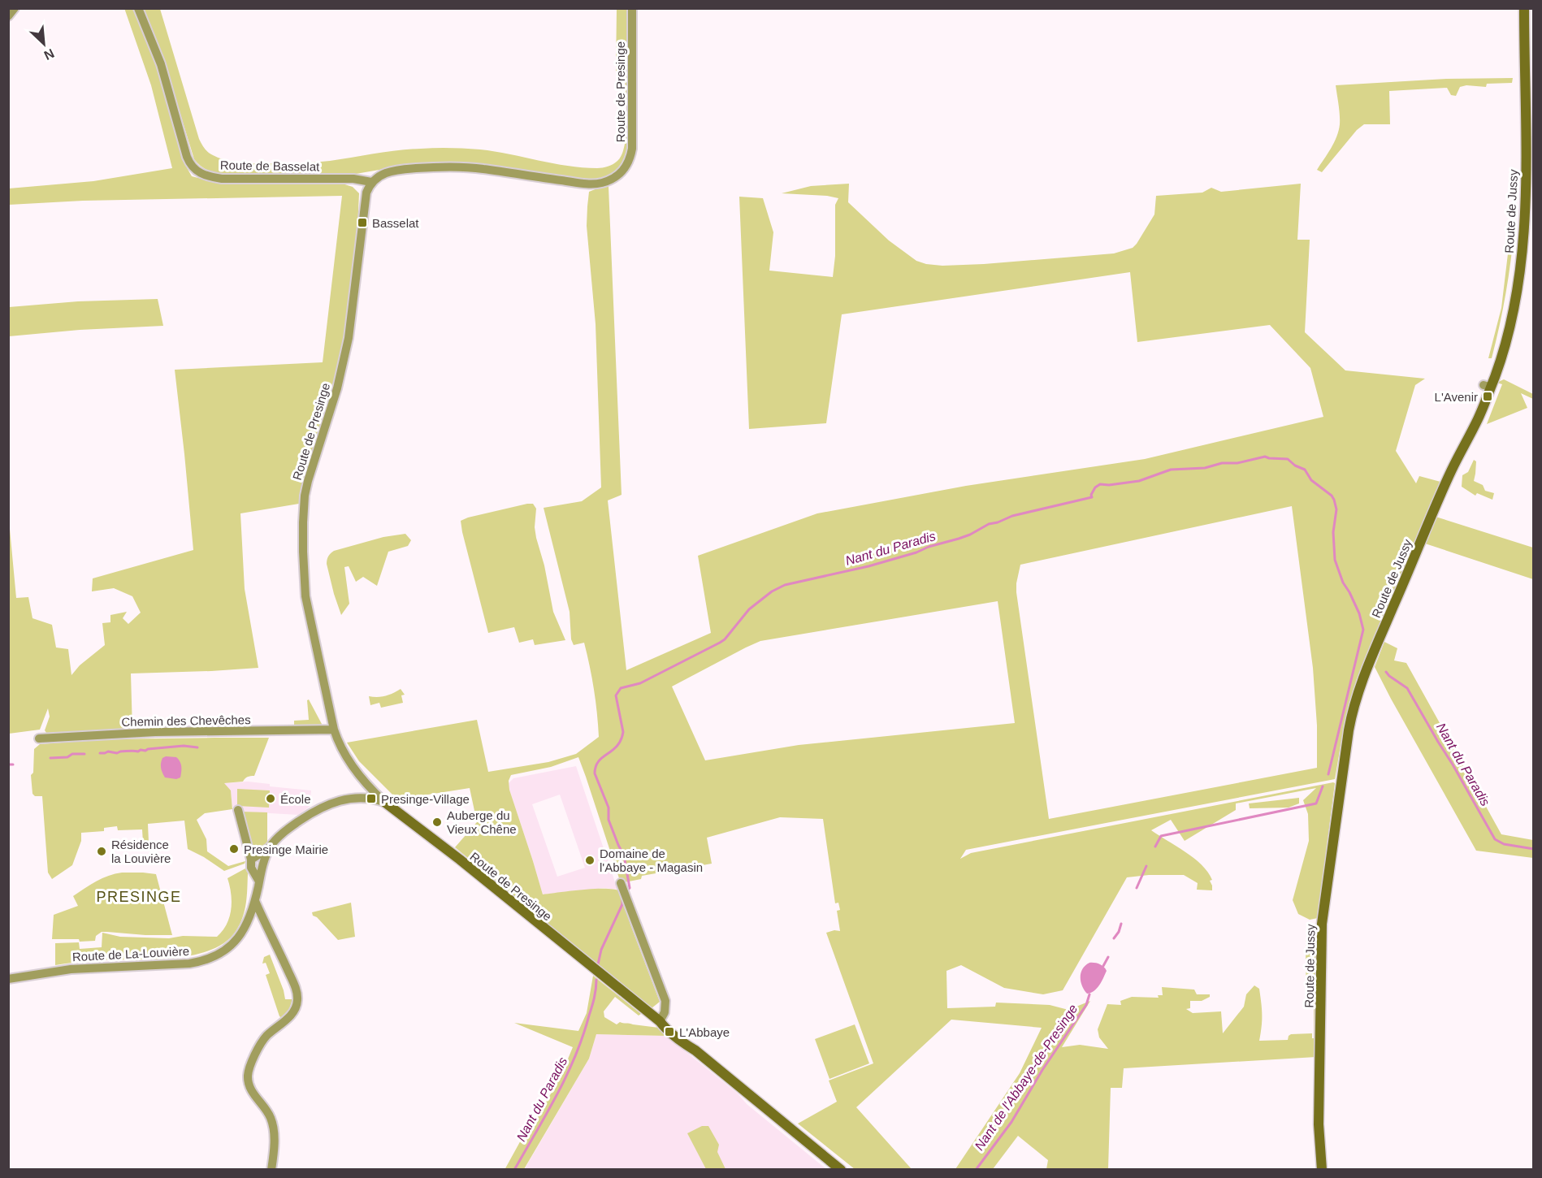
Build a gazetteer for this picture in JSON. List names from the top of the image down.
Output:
{
  "streets": {
    "main road": ["Route de Presinge", "Route de Jussy"],
    "street": ["Route de Basselat", "Chemin des Chevêches", "Route de La-Louvière"]
  },
  "crossings": [
    ["Route de Presinge", "Route de Basselat"],
    ["Route de Presinge", "Chemin des Chevêches"],
    ["Route de Presinge", "Route de La-Louvière"]
  ],
  "districts": ["PRESINGE"],
  "water": ["Nant du Paradis", "Nant de l'Abbaye-de-Presinge"],
  "places": {
    "transit": [
      "Basselat",
      "L'Avenir",
      "Presinge-Village",
      "L'Abbaye"
    ],
    "other": [
      "École",
      "Auberge du Vieux Chêne",
      "Presinge Mairie",
      "Résidence la Louvière",
      "Domaine de l'Abbaye - Magasin"
    ]
  },
  "north": "bottom right"
}
